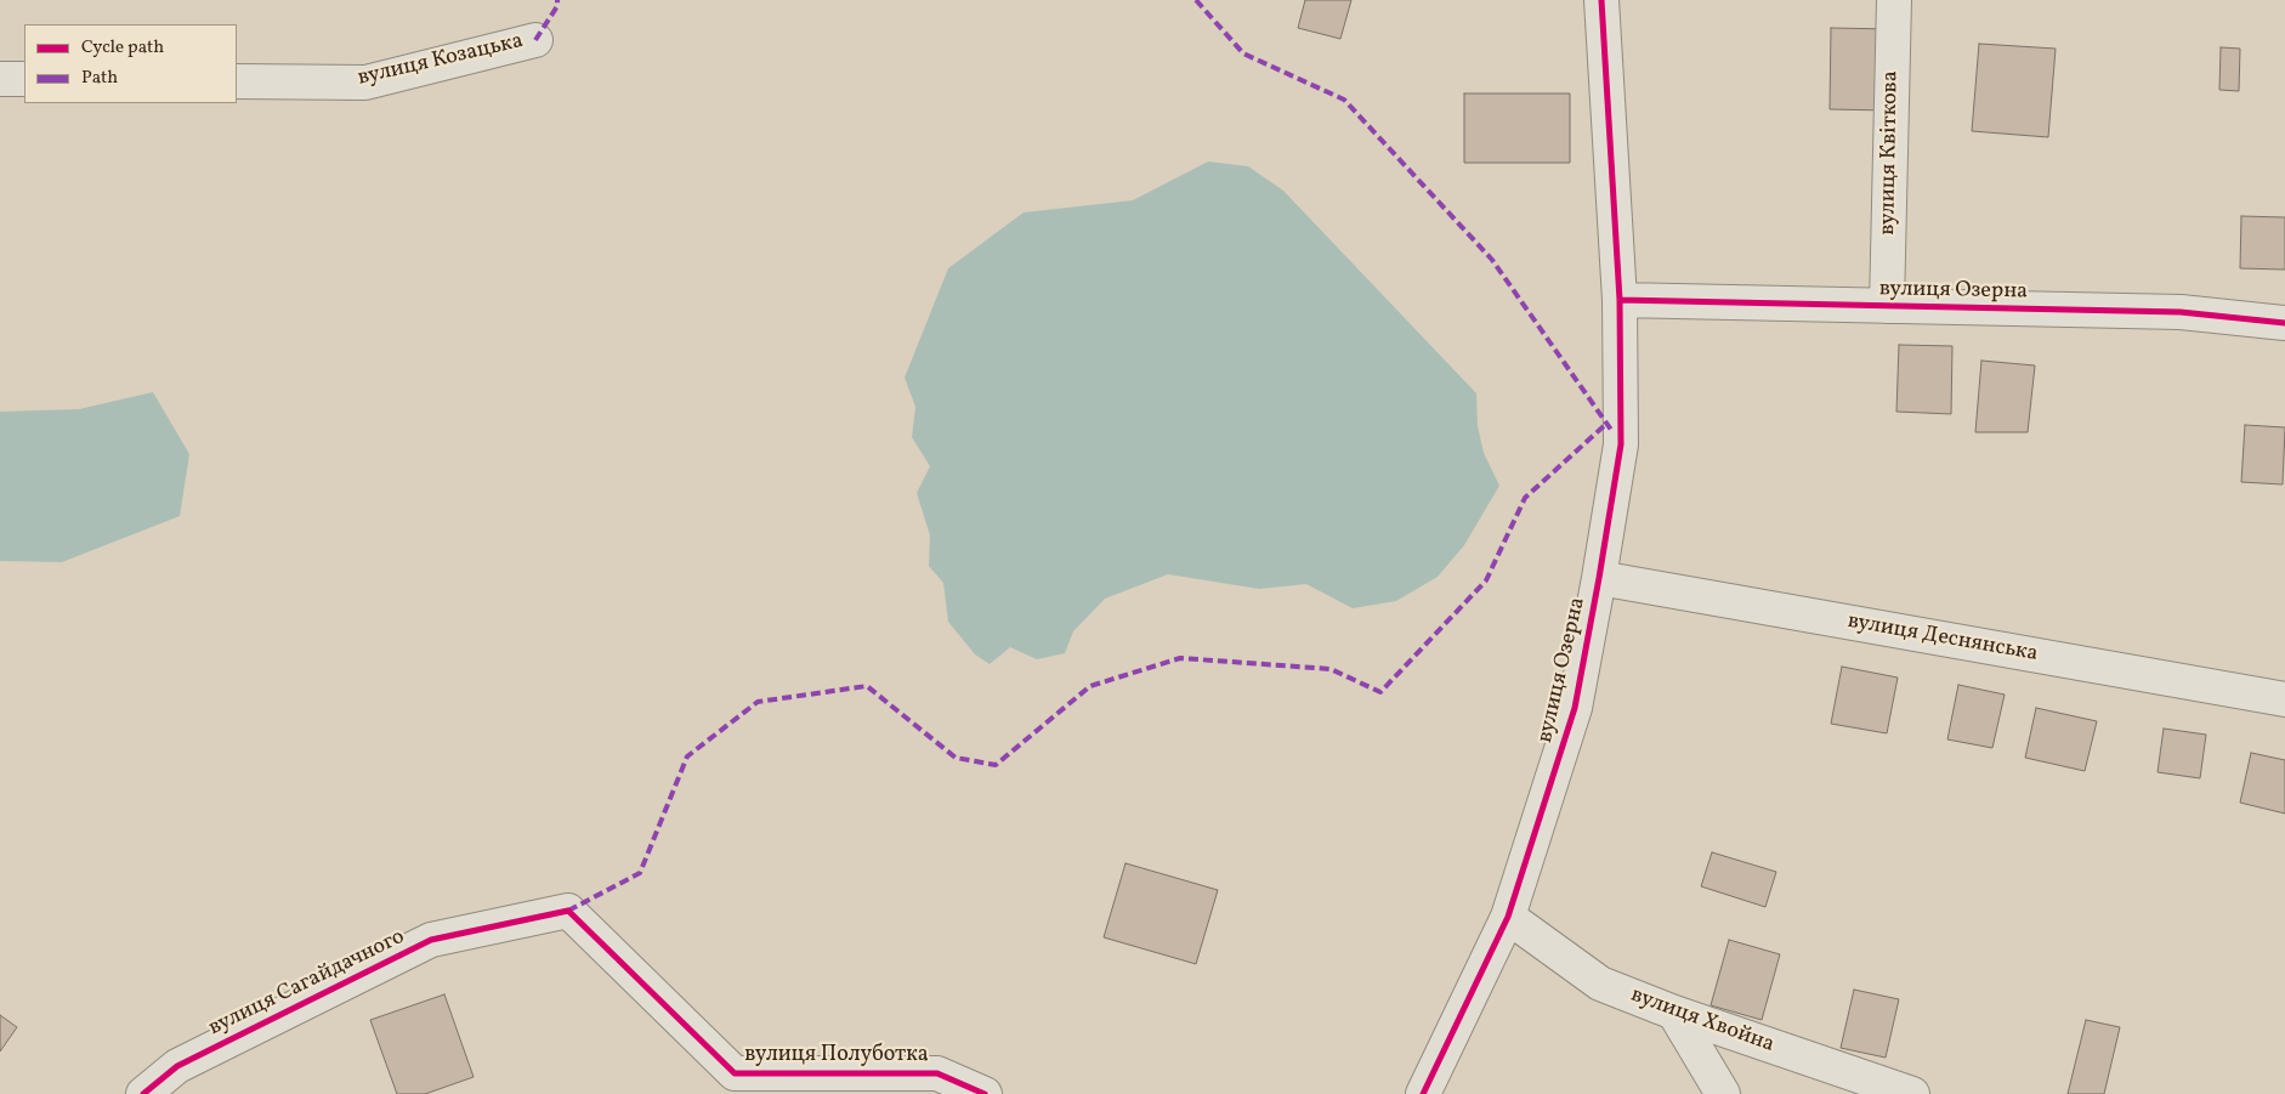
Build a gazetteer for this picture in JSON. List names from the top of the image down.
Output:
{
  "streets": {
    "street": [
      "вулиця Козацька",
      "вулиця Квіткова",
      "вулиця Озерна",
      "вулиця Деснянська",
      "вулиця Сагайдачного",
      "вулиця Хвойна",
      "вулиця Полуботка"
    ]
  },
  "crossings": [
    ["вулиця Квіткова", "вулиця Озерна"],
    ["вулиця Озерна", "вулиця Деснянська"],
    ["вулиця Озерна", "вулиця Хвойна"],
    ["вулиця Сагайдачного", "вулиця Полуботка"]
  ],
  "legend": ["Cycle path", "Path"]
}
